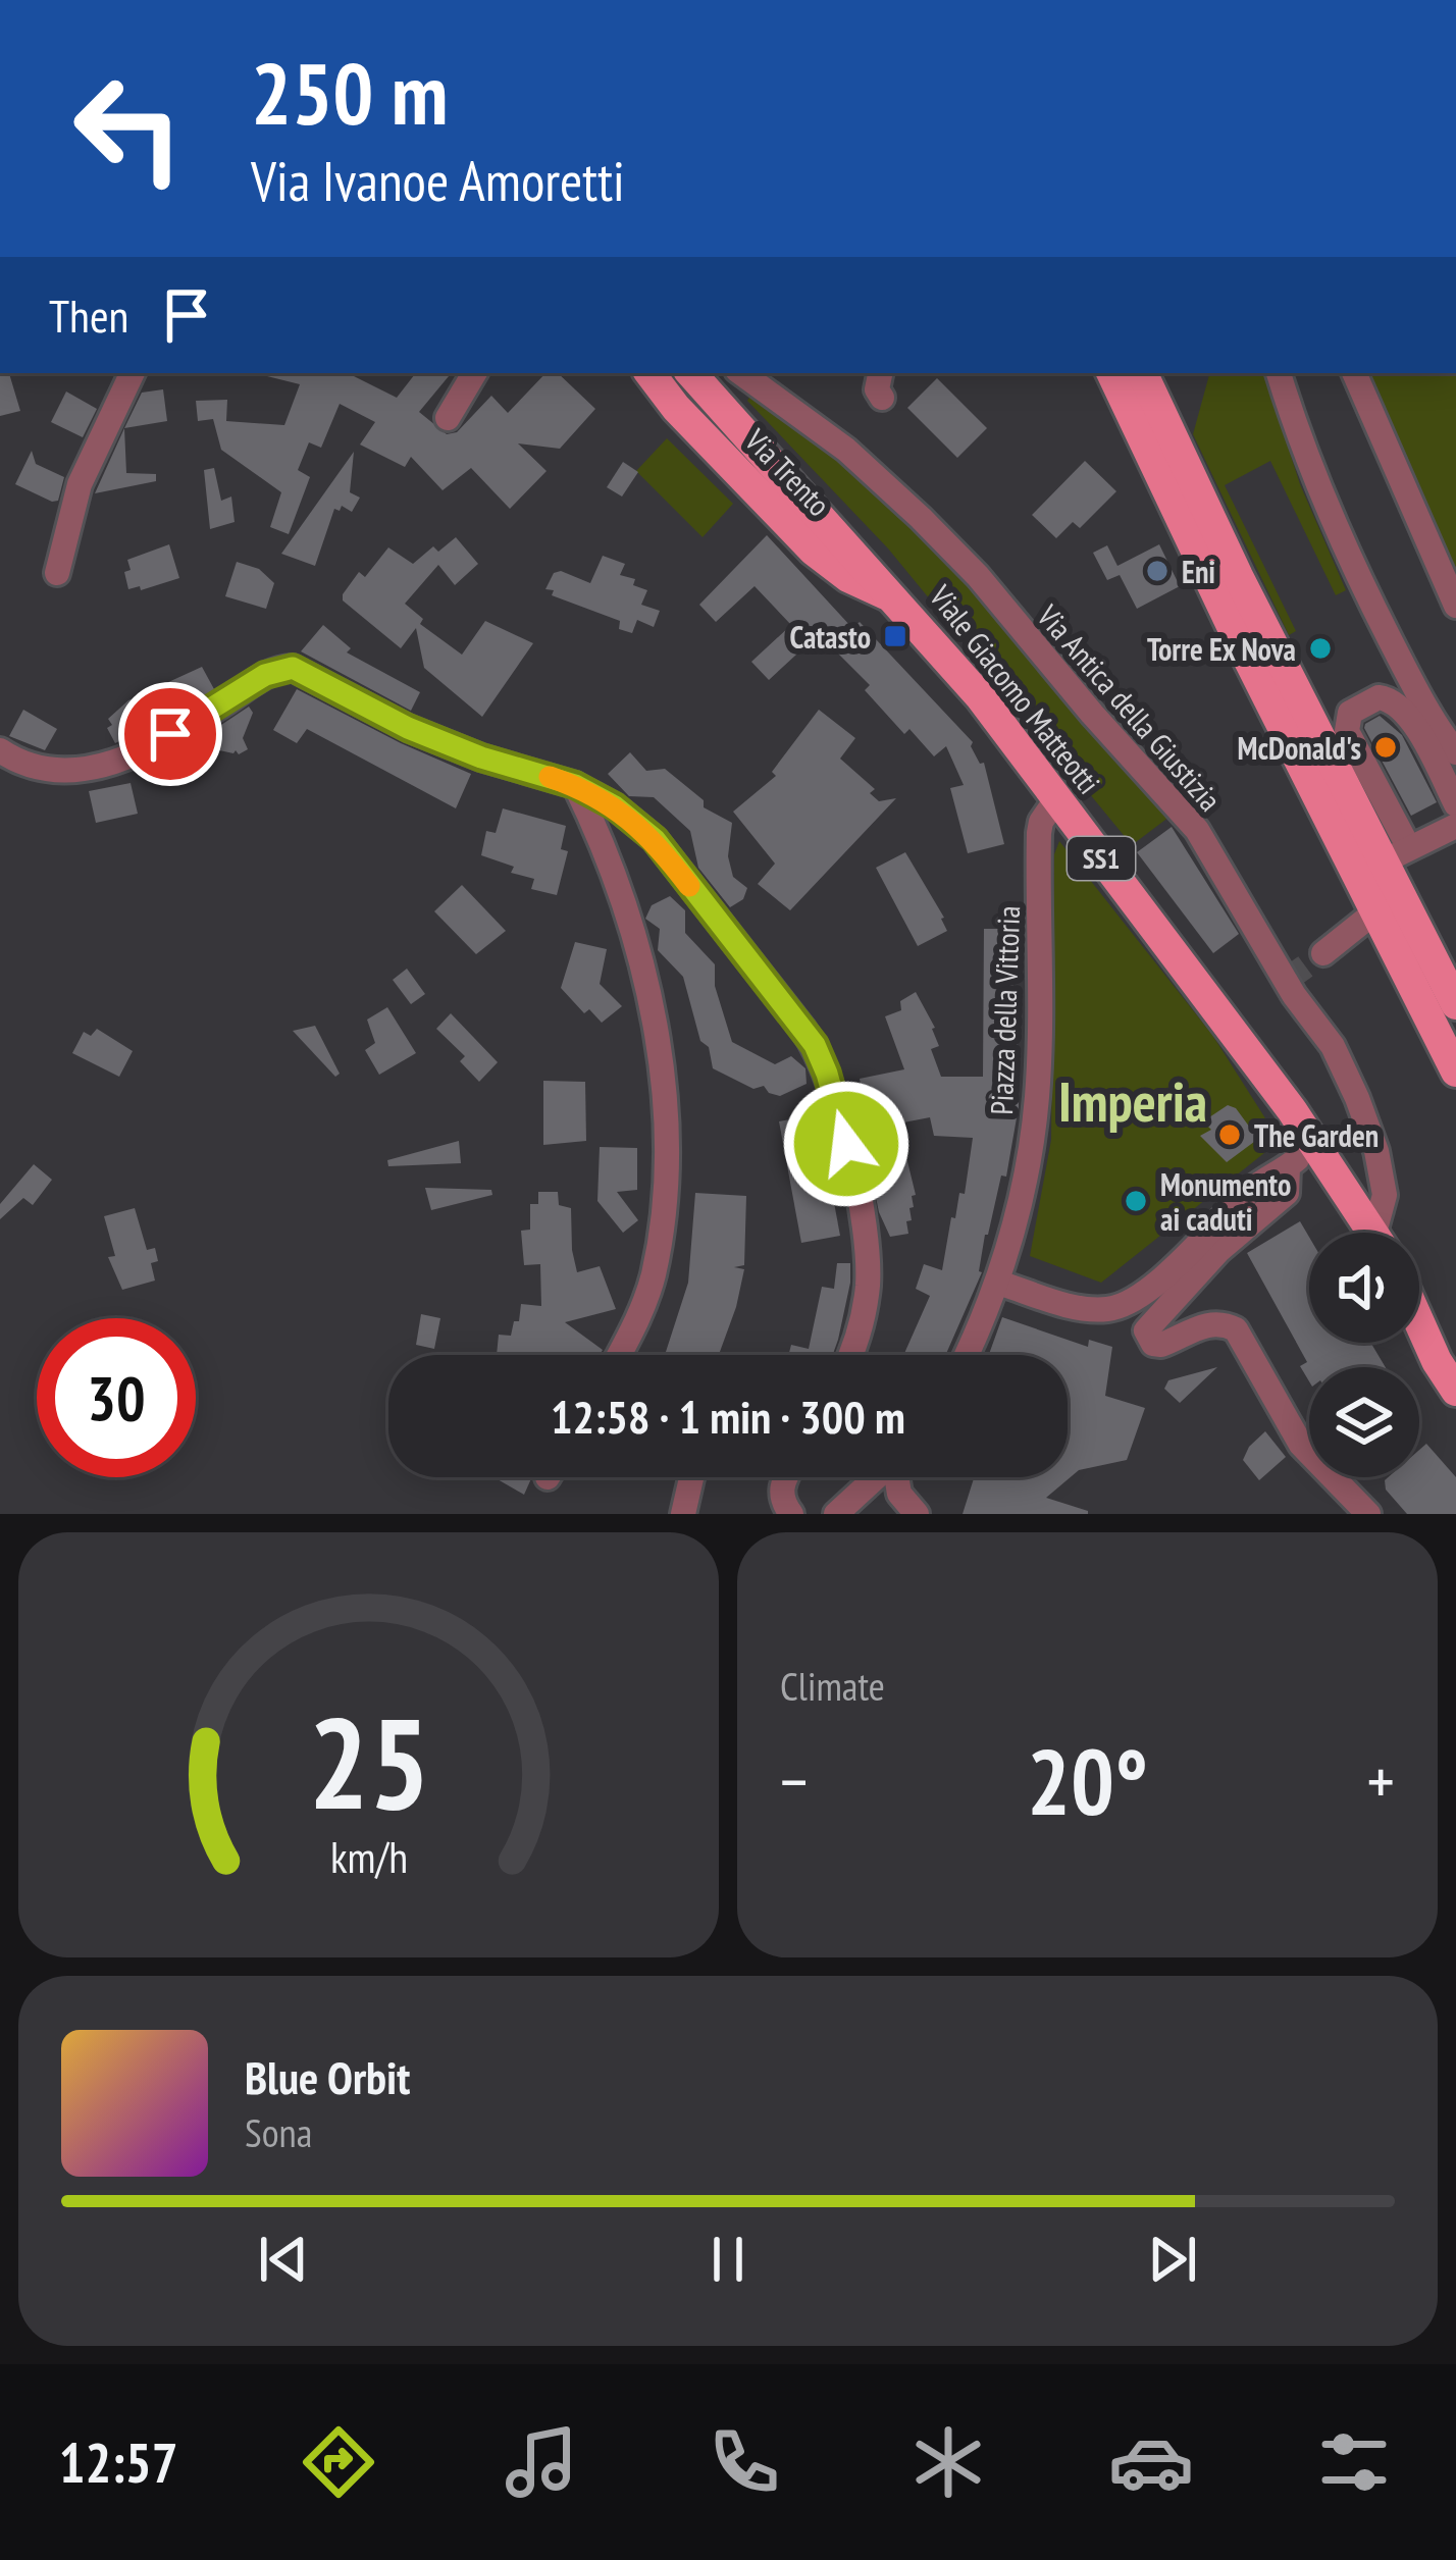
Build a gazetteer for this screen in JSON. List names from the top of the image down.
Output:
{
  "streets": {
    "main road": ["Via Trento", "Viale Giacomo Matteotti", "SS1"],
    "street": ["Via Antica della Giustizia", "Piazza della Vittoria"]
  },
  "crossings": [
    ["Via Trento", "Viale Giacomo Matteotti"],
    ["Viale Giacomo Matteotti", "Piazza della Vittoria"]
  ],
  "districts": ["Imperia"],
  "places": {
    "other": [
      "Eni",
      "Torre Ex Nova",
      "McDonald's",
      "The Garden",
      "Monumento ai caduti"
    ],
    "transit": ["Catasto"]
  },
  "page": {
    "turn": ["250 m", "Via Ivanoe Amoretti"],
    "then": "Then",
    "limit": "30",
    "trip": "12:58 · 1 min · 300 m",
    "tile": "Climate",
    "heat": ["−", "20°", "+"],
    "song": ["Blue Orbit", "Sona"],
    "tabs": "12:57",
    "gauge": ["25", "km/h"]
  }
}
